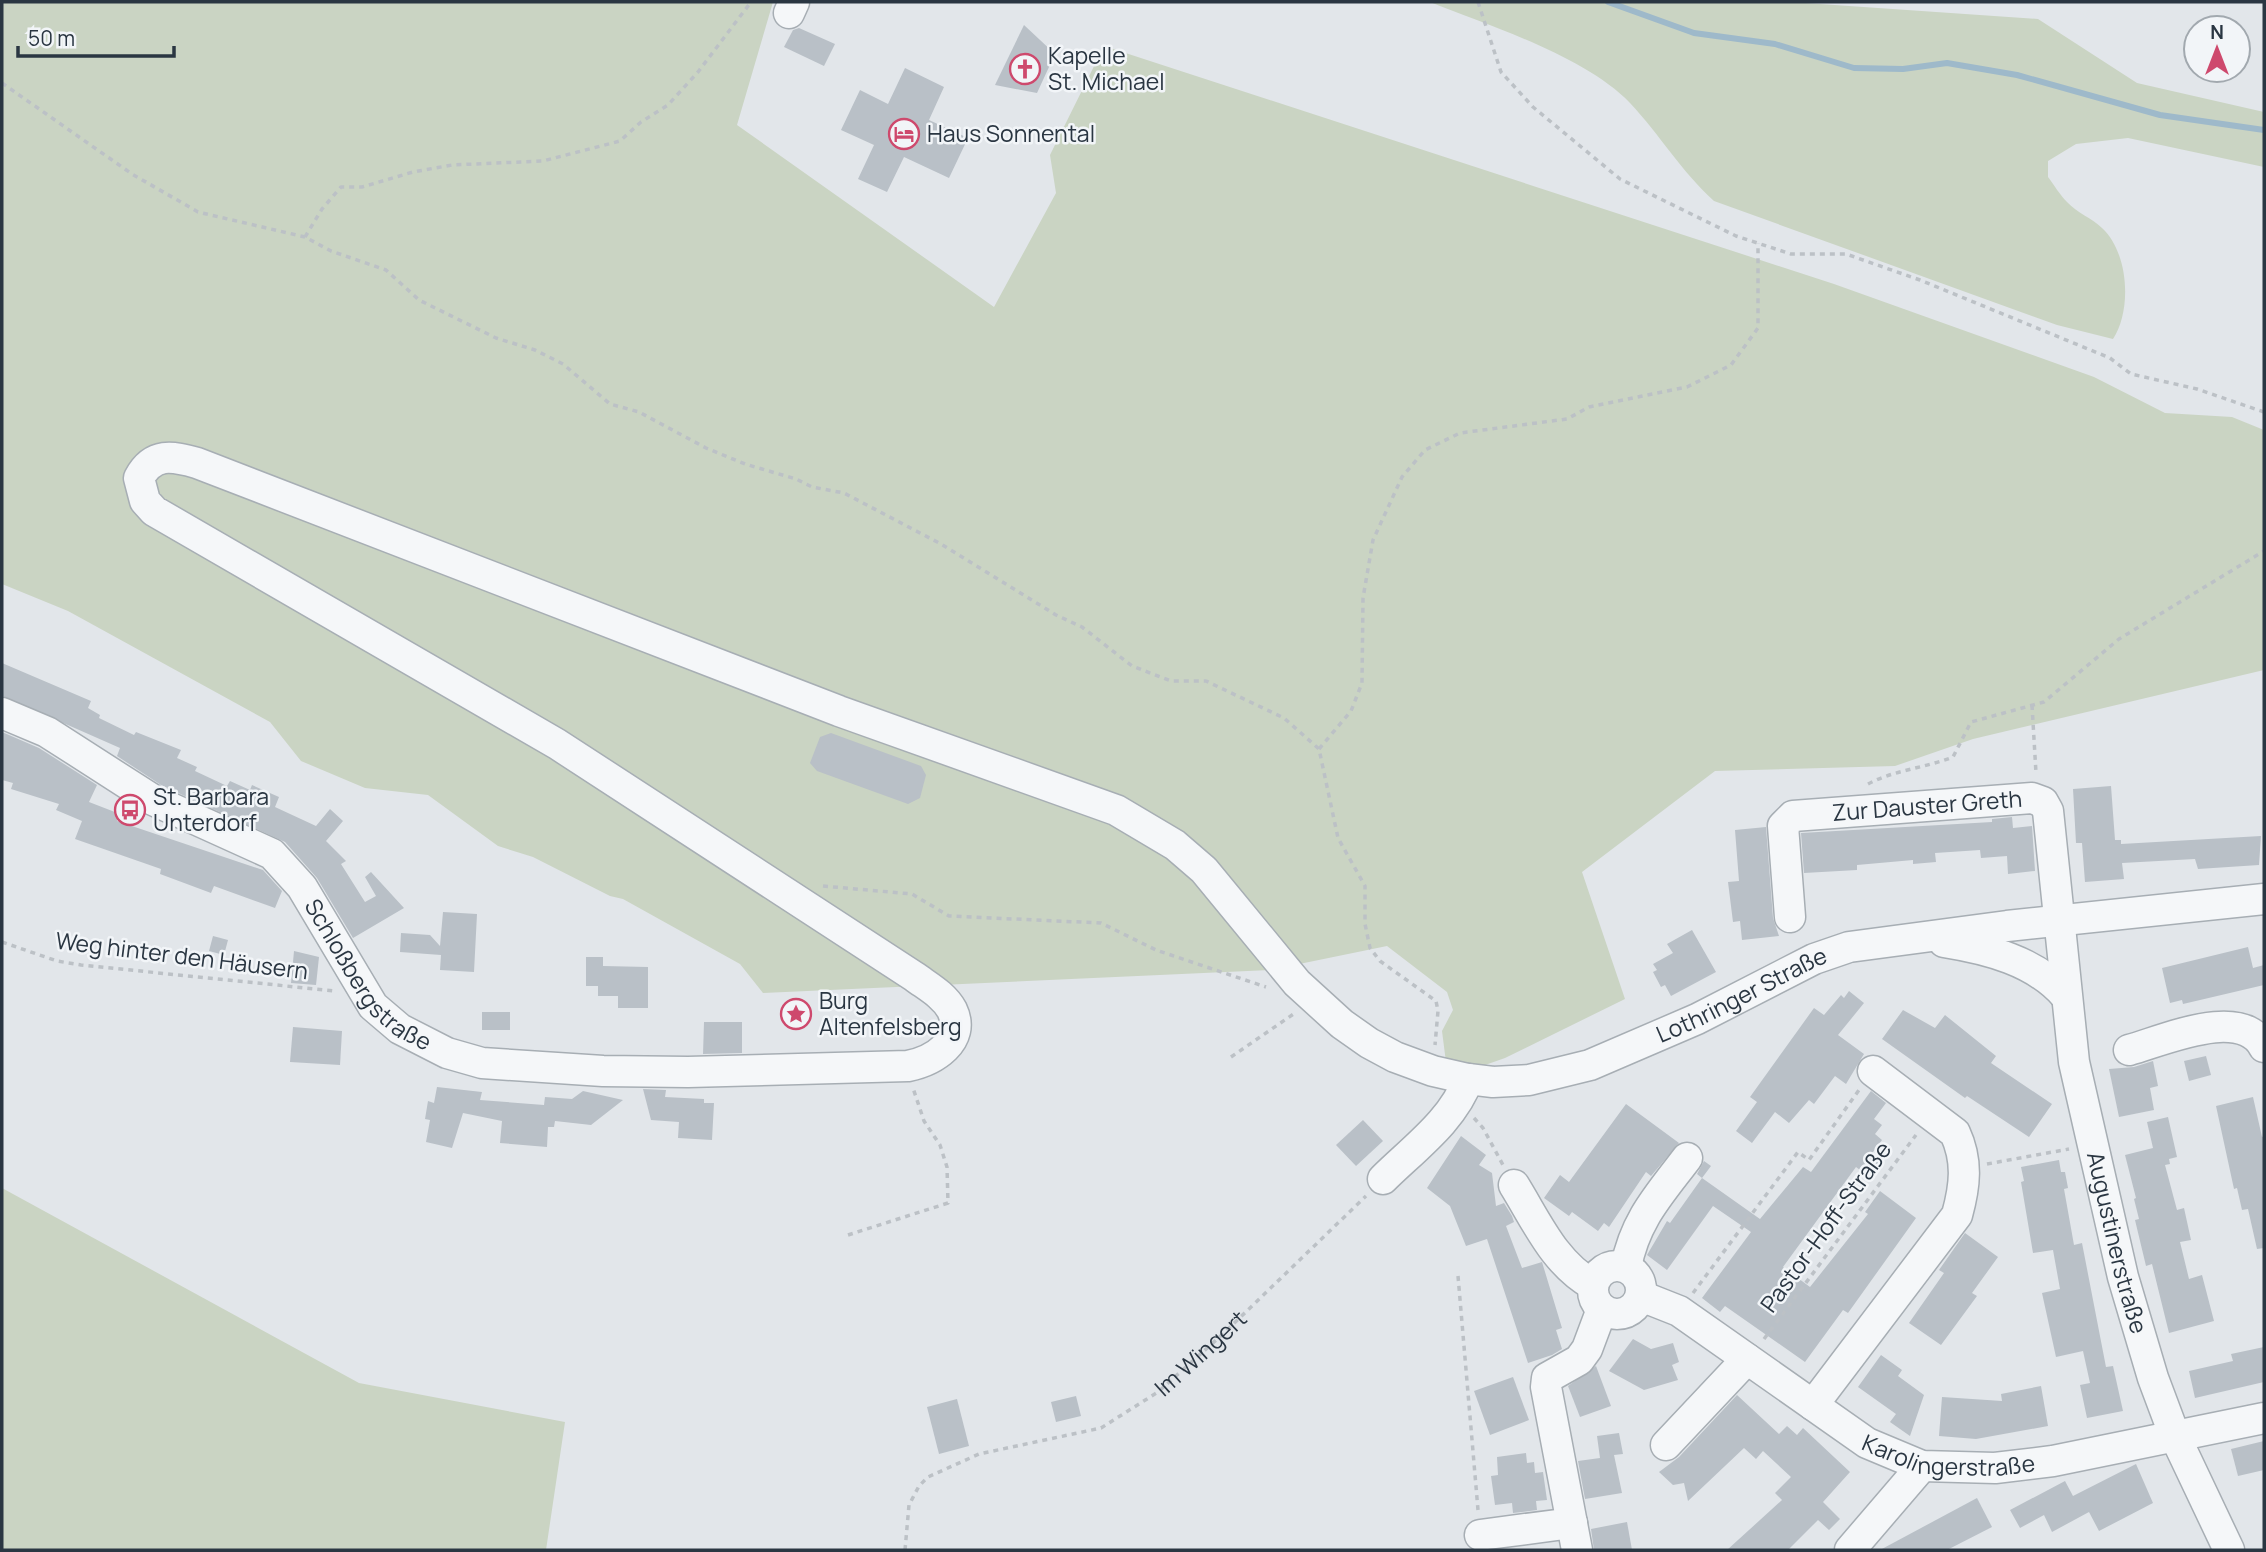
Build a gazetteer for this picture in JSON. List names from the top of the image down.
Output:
{
  "streets": {
    "street": [
      "Zur Dauster Greth",
      "Schloßbergstraße",
      "Lothringer Straße",
      "Augustinerstraße",
      "Karolingerstraße"
    ],
    "path": ["Weg hinter den Häusern", "Pastor-Hoff-Straße", "Im Wingert"]
  },
  "crossings": [
    ["Zur Dauster Greth", "Lothringer Straße"],
    ["Zur Dauster Greth", "Augustinerstraße"],
    ["Weg hinter den Häusern", "Schloßbergstraße"],
    ["Schloßbergstraße", "Lothringer Straße"],
    ["Lothringer Straße", "Augustinerstraße"],
    ["Pastor-Hoff-Straße", "Karolingerstraße"],
    ["Augustinerstraße", "Karolingerstraße"]
  ],
  "places": {
    "church": ["Kapelle St. Michael"],
    "hotel": ["Haus Sonnental"],
    "bus stop": ["St. Barbara Unterdorf"],
    "place": ["Burg Altenfelsberg"]
  },
  "scale_bar": "50 m",
  "north": "top"
}
